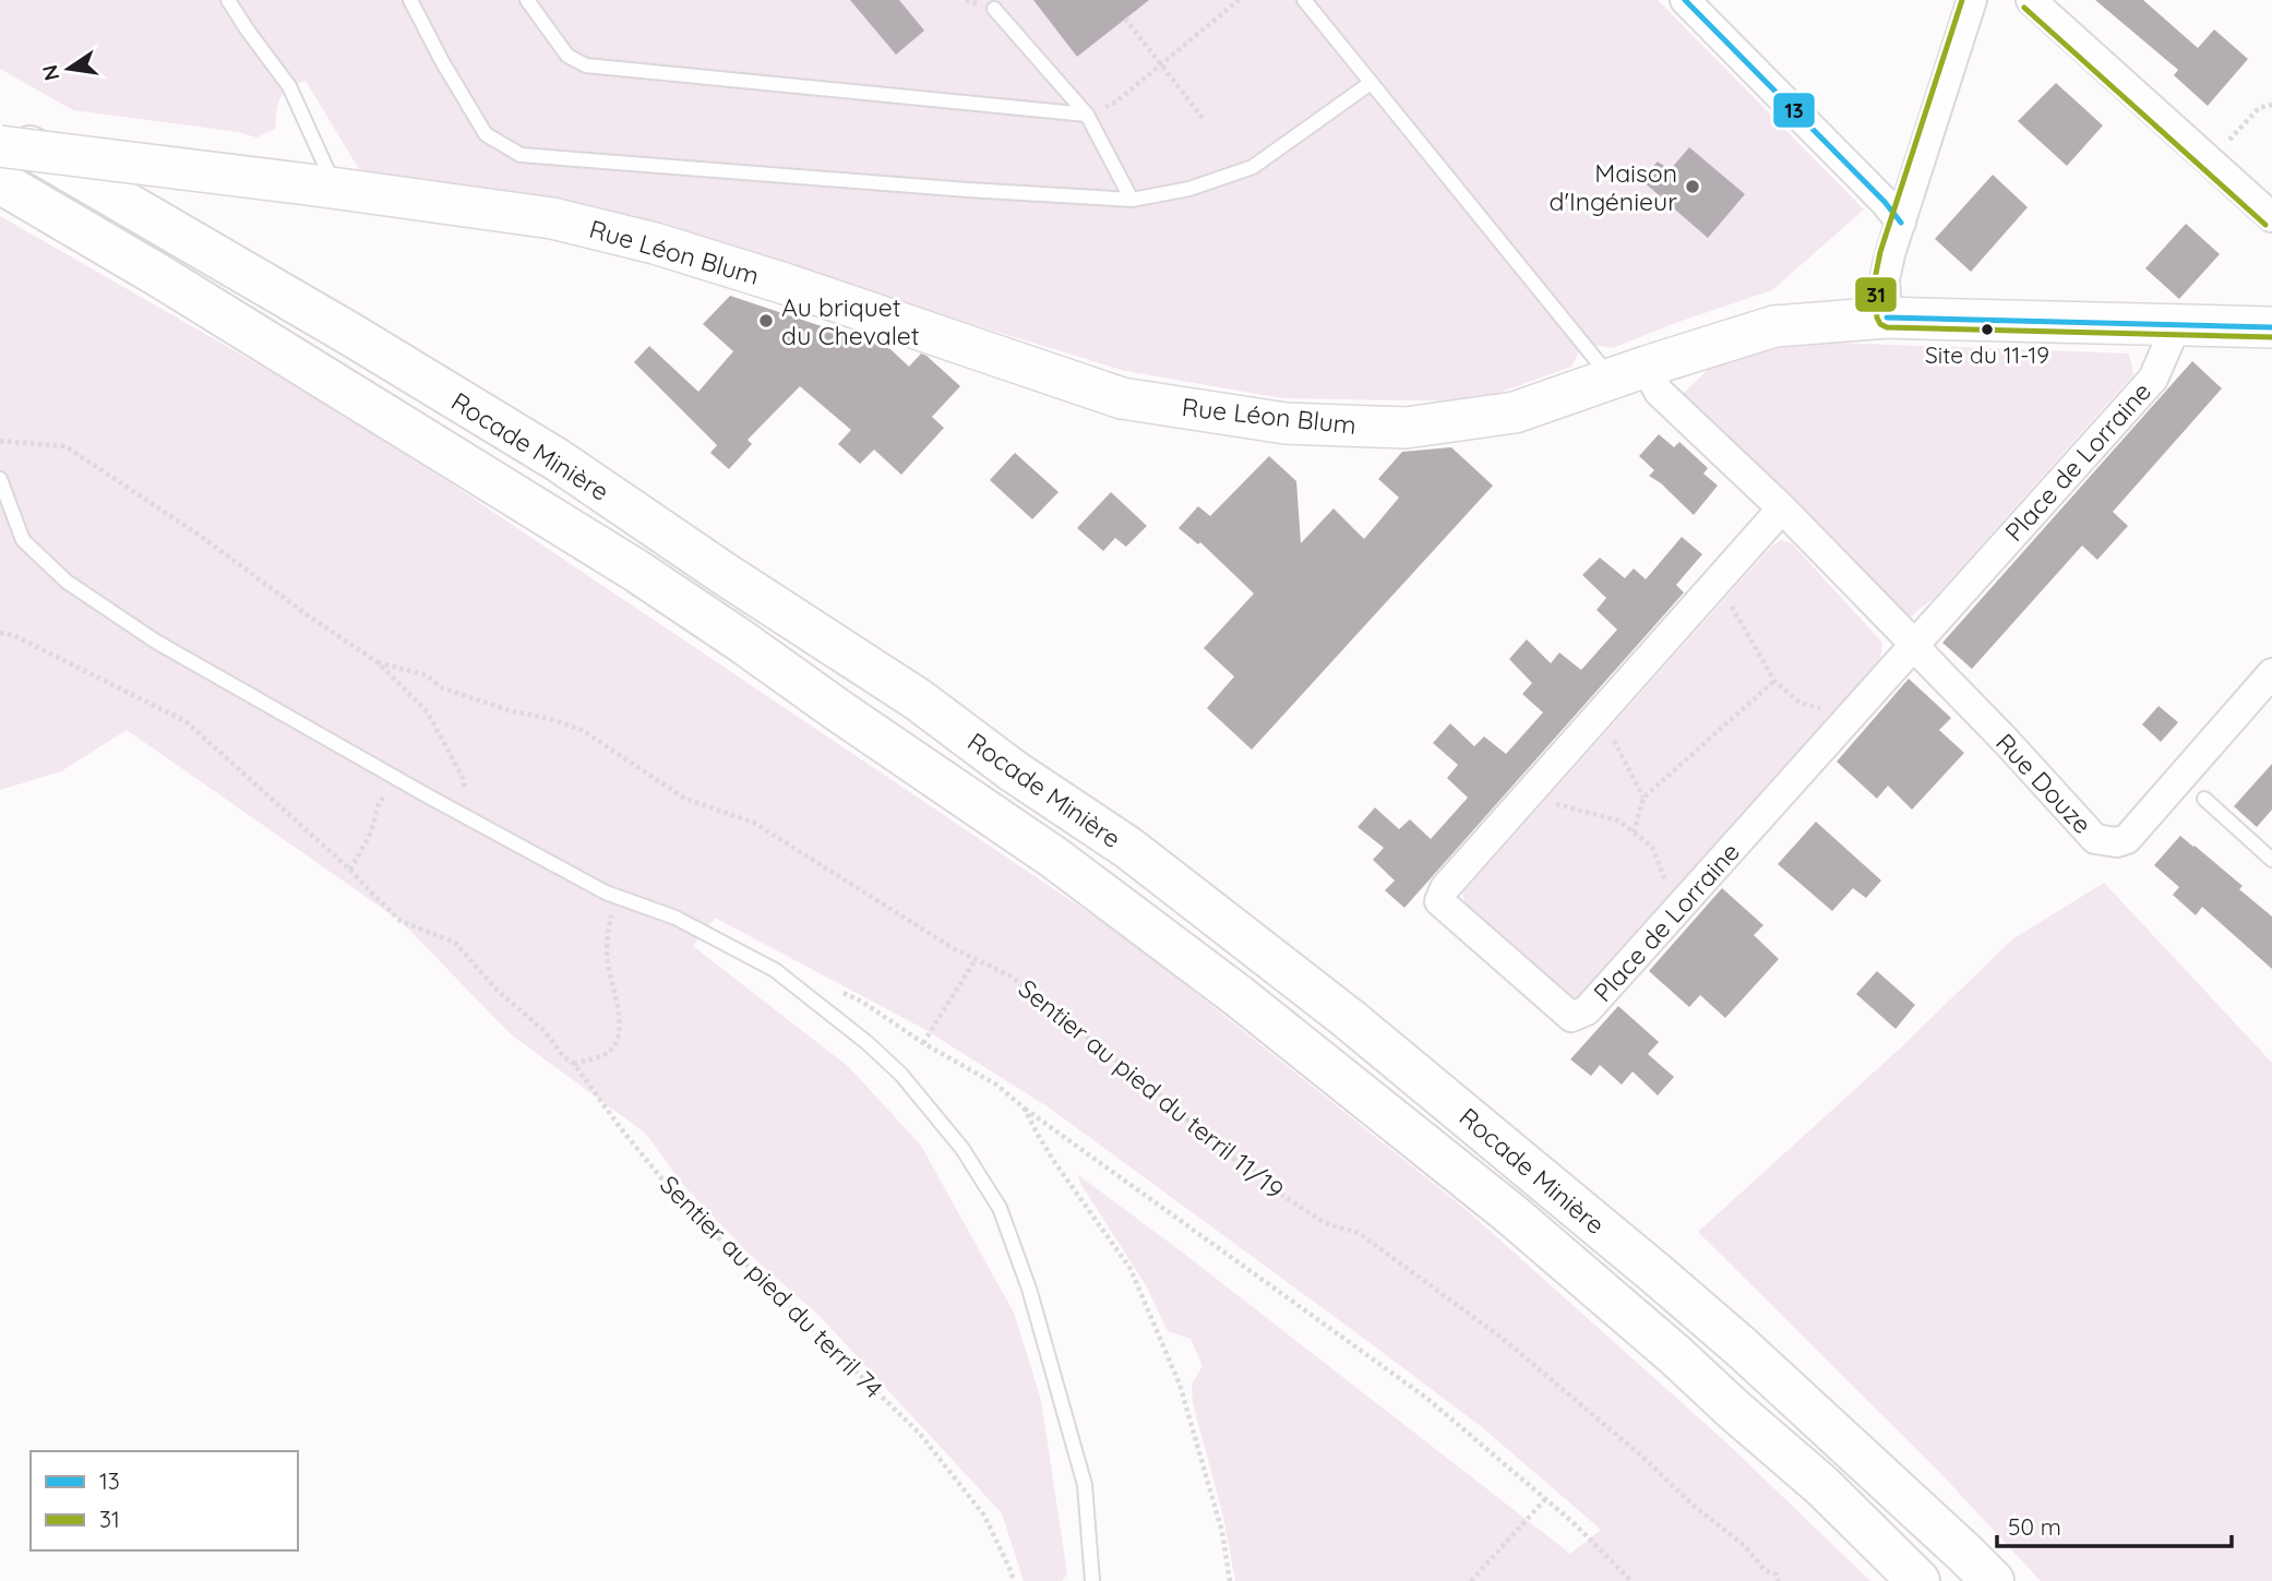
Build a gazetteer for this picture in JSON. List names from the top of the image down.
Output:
{
  "streets": {
    "highway": ["Rocade Minière"],
    "street": ["Rue Léon Blum", "Place de Lorraine", "Rue Douze"],
    "path": ["Sentier au pied du terril 11/19", "Sentier au pied du terril 74"]
  },
  "crossings": [
    ["Rue Léon Blum", "Place de Lorraine"],
    ["Rue Léon Blum", "Rue Douze"],
    ["Place de Lorraine", "Rue Douze"]
  ],
  "places": ["Maison d'Ingénieur", "Au briquet du Chevalet", "Site du 11-19"],
  "lines": ["transit line 13", "transit line 31"],
  "legend": ["13", "31"],
  "scale_bar": "50 m",
  "north": "left"
}
